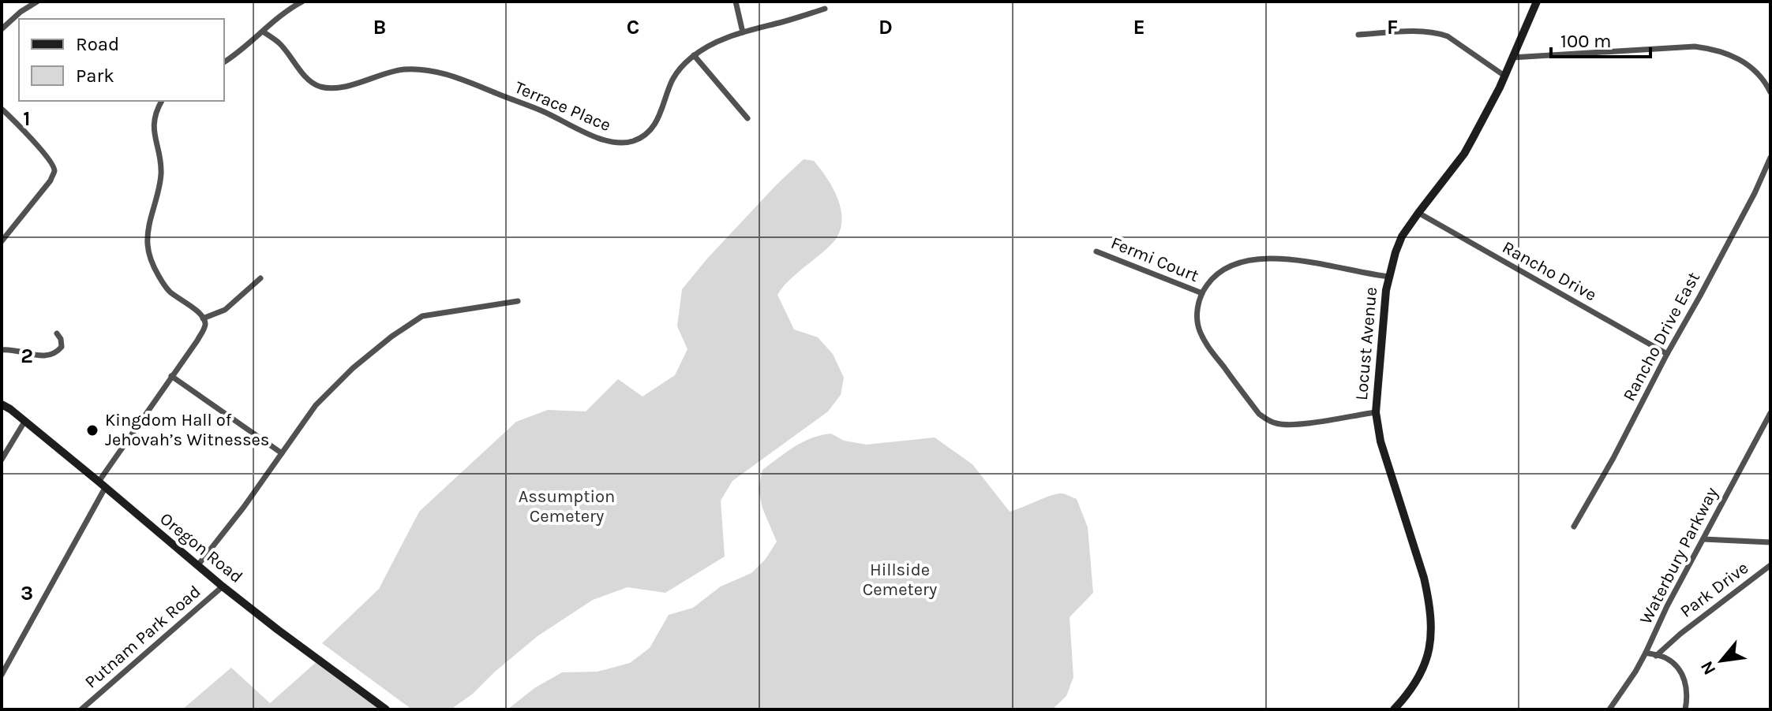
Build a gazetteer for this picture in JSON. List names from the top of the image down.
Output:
{
  "streets": {
    "street": [
      "Terrace Place",
      "Fermi Court",
      "Rancho Drive",
      "Rancho Drive East",
      "Locust Avenue",
      "Oregon Road",
      "Waterbury Parkway",
      "Park Drive",
      "Putnam Park Road"
    ]
  },
  "crossings": [
    ["Fermi Court", "Locust Avenue"],
    ["Rancho Drive", "Rancho Drive East"],
    ["Rancho Drive", "Locust Avenue"],
    ["Oregon Road", "Putnam Park Road"]
  ],
  "parks": ["Assumption Cemetery", "Hillside Cemetery"],
  "places": ["Kingdom Hall of Jehovah’s Witnesses"],
  "legend": ["Road", "Park"],
  "scale_bar": "100 m",
  "north": "bottom left",
  "grid": {
    "columns": [
      "B",
      "C",
      "D",
      "E",
      "F"
    ],
    "rows": ["1", "2", "3"]
  }
}
